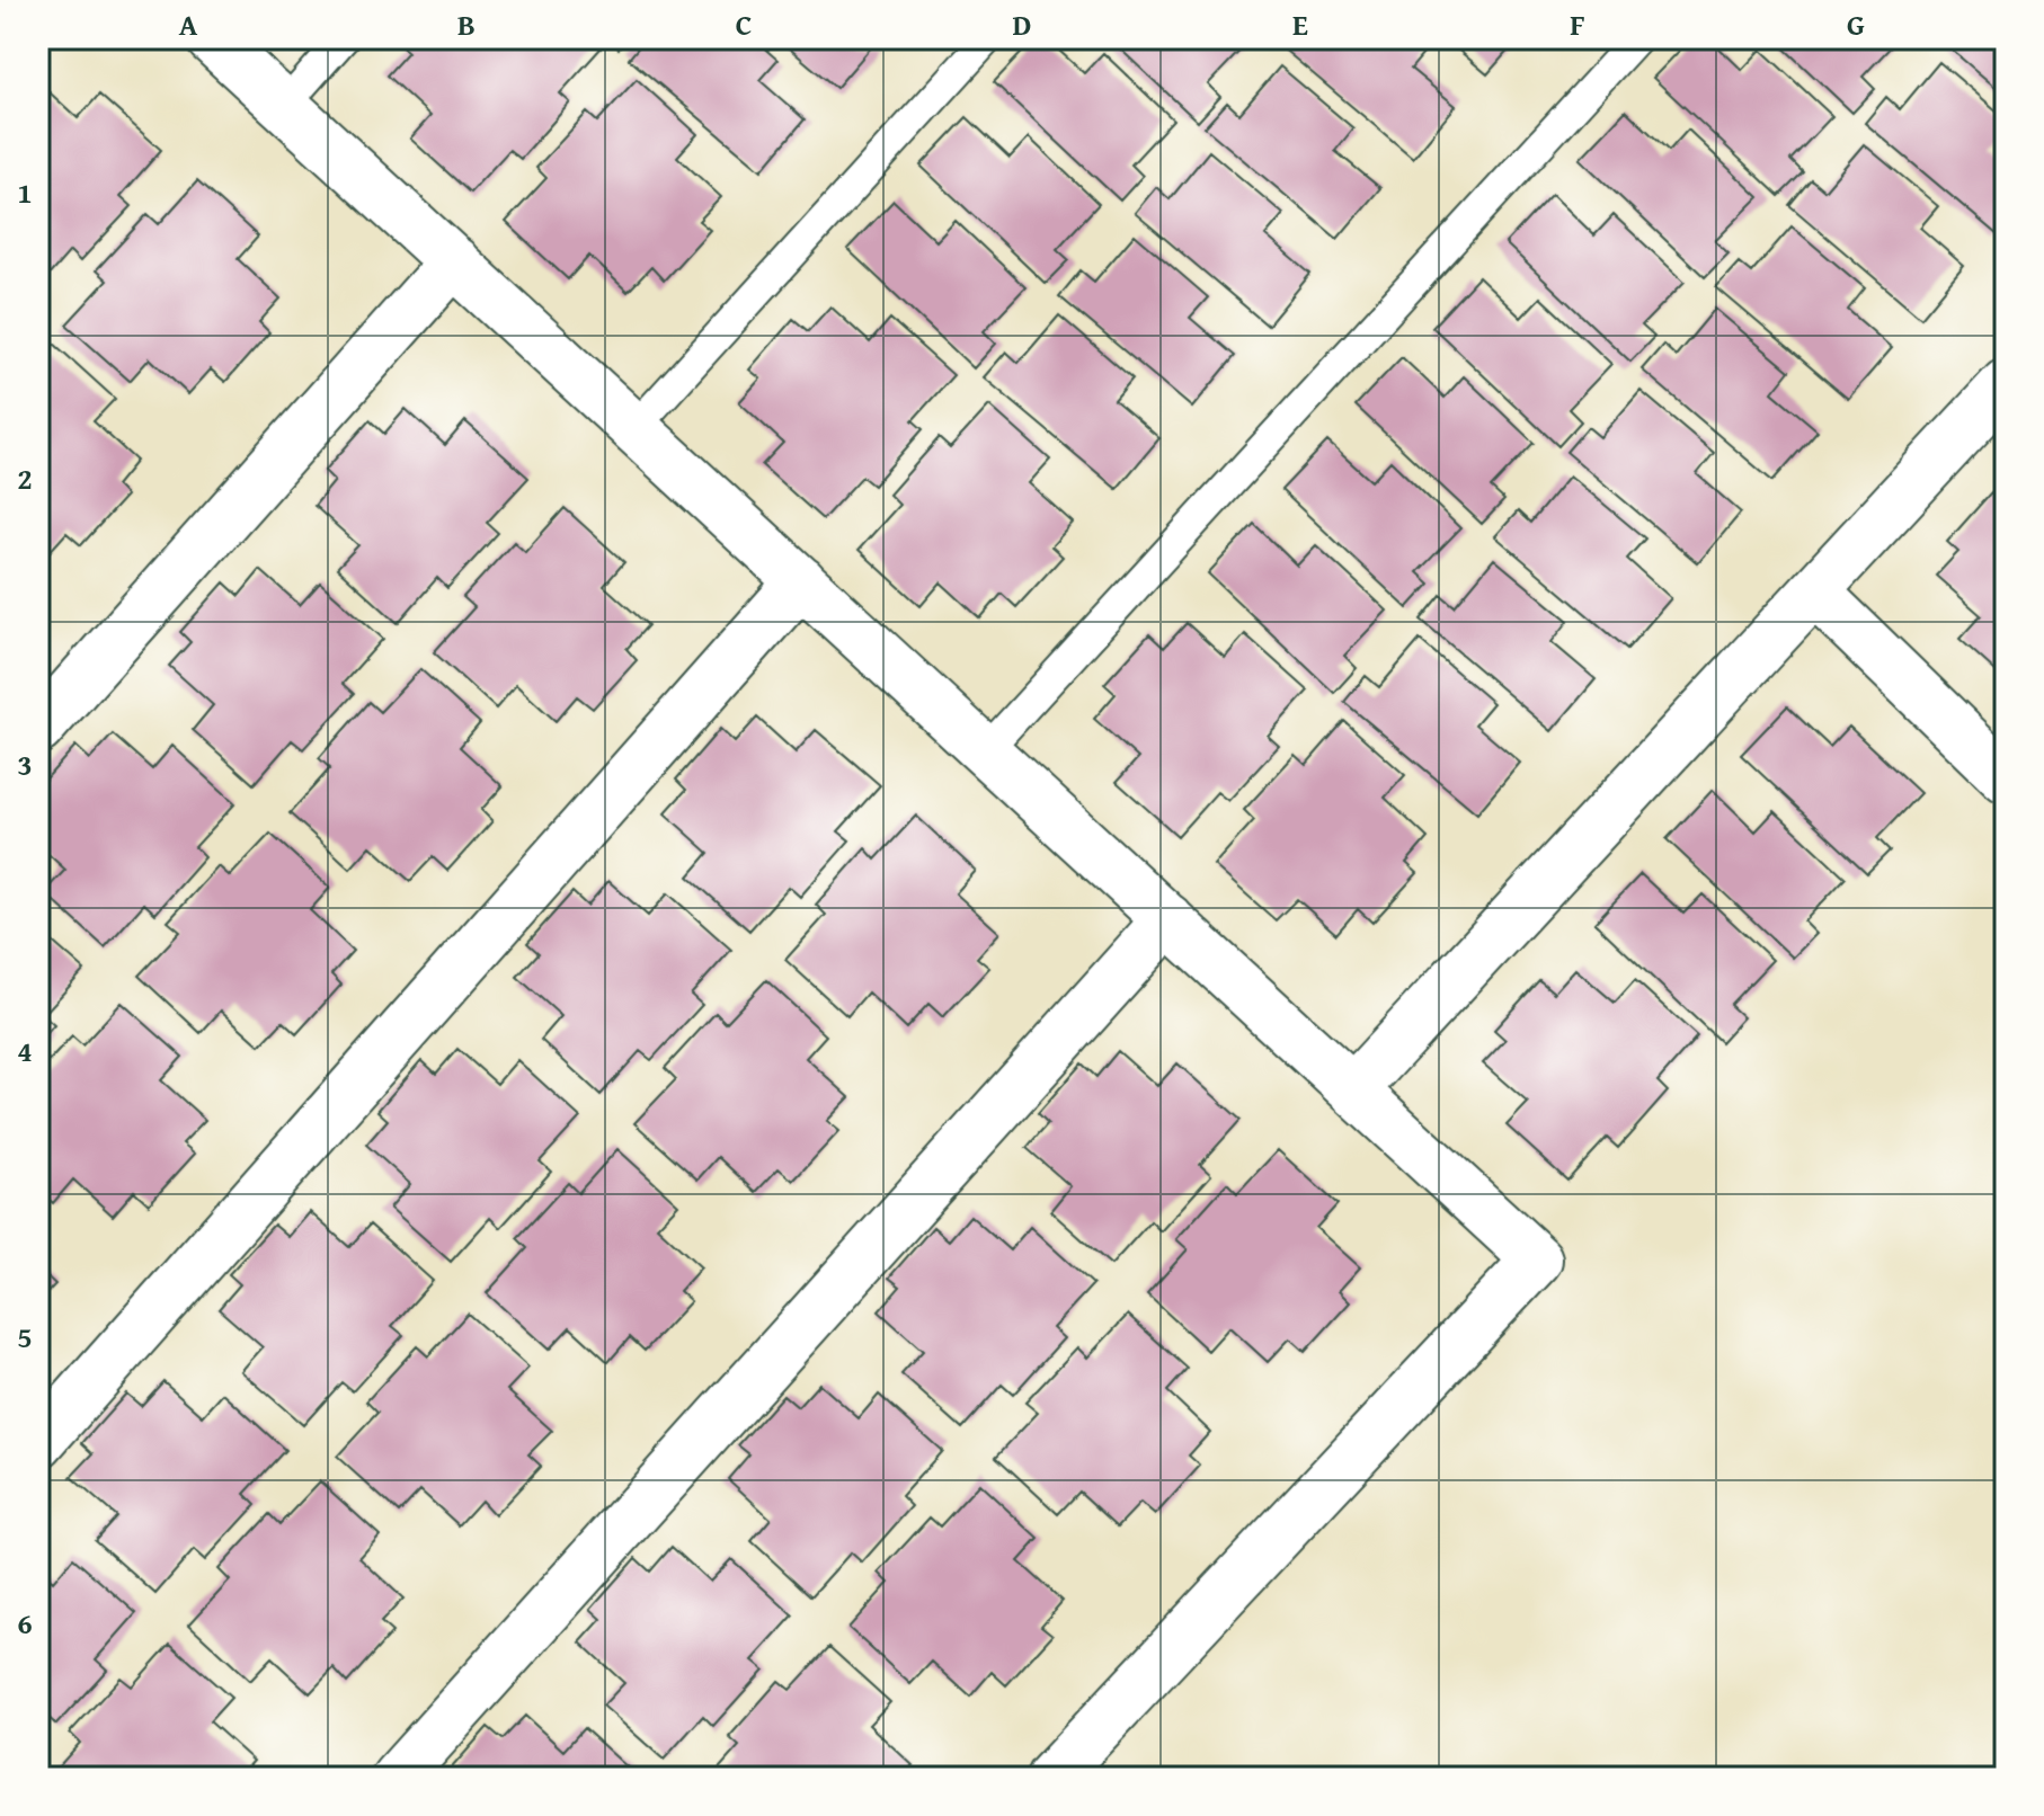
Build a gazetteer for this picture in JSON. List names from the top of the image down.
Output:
{
  "grid": {
    "columns": [
      "A",
      "B",
      "C",
      "D",
      "E",
      "F",
      "G"
    ],
    "rows": [
      "1",
      "2",
      "3",
      "4",
      "5",
      "6"
    ]
  }
}
